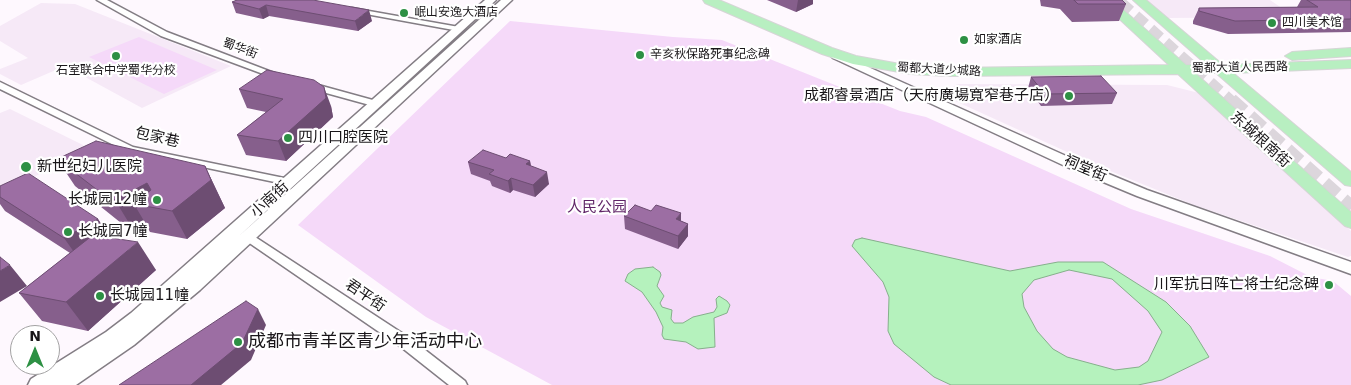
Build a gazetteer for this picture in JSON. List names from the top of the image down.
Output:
{
  "streets": {
    "main road": [
      "蜀都大道人民西路",
      "蜀都大道少城路",
      "东城根南街",
      "祠堂街",
      "小南街"
    ],
    "street": ["蜀华街", "包家巷", "君平街"]
  },
  "crossings": [
    ["蜀都大道人民西路", "蜀都大道少城路"],
    ["蜀都大道人民西路", "东城根南街"],
    ["蜀都大道少城路", "东城根南街"],
    ["蜀都大道少城路", "祠堂街"],
    ["包家巷", "小南街"],
    ["小南街", "君平街"]
  ],
  "parks": ["人民公园"],
  "places": [
    "岷山安逸大酒店",
    "四川美术馆",
    "如家酒店",
    "辛亥秋保路死事纪念碑",
    "石室联合中学蜀华分校",
    "成都睿景酒店（天府廣場寬窄巷子店）",
    "四川口腔医院",
    "新世纪妇儿医院",
    "长城园12幢",
    "长城园7幢",
    "川军抗日阵亡将士纪念碑",
    "长城园11幢",
    "成都市青羊区青少年活动中心"
  ],
  "north": "top"
}
